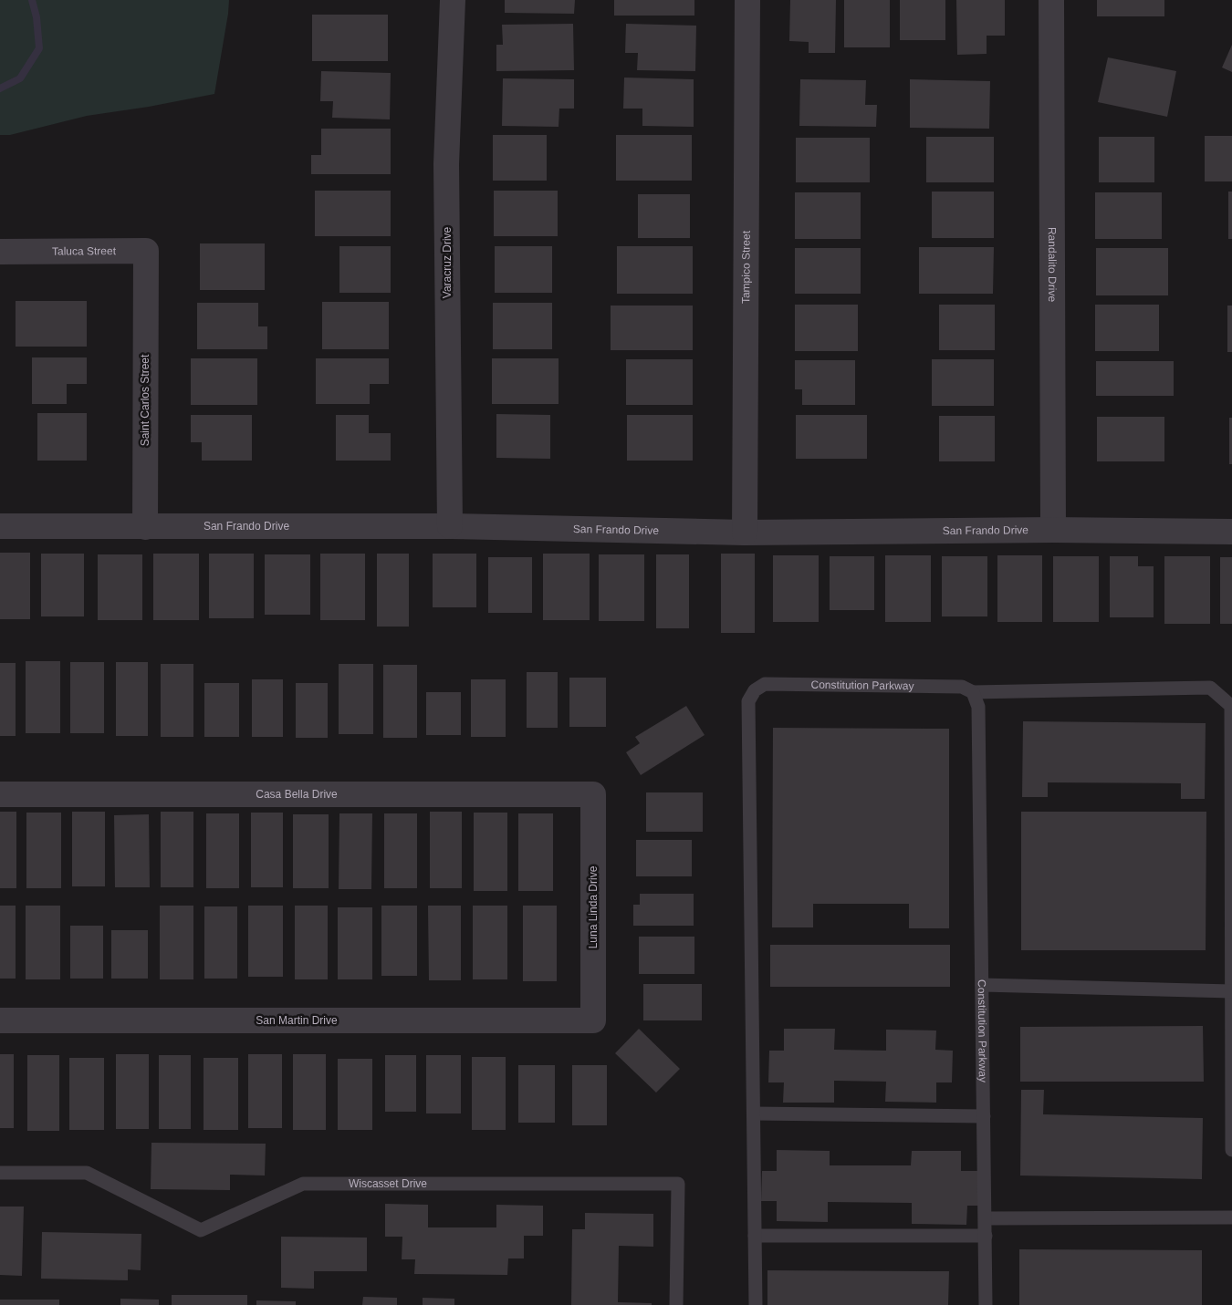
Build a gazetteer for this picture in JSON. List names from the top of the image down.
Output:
{
  "streets": {
    "street": [
      "Taluca Street",
      "Varacruz Drive",
      "Randalito Drive",
      "Tampico Street",
      "Saint Carlos Street",
      "San Frando Drive",
      "Casa Bella Drive",
      "Luna Linda Drive",
      "San Martin Drive"
    ],
    "lane": ["Constitution Parkway", "Wiscasset Drive"]
  },
  "crossings": [
    ["Taluca Street", "Saint Carlos Street"],
    ["Varacruz Drive", "San Frando Drive"],
    ["Randalito Drive", "San Frando Drive"],
    ["Tampico Street", "San Frando Drive"],
    ["Saint Carlos Street", "San Frando Drive"],
    ["Casa Bella Drive", "Luna Linda Drive"],
    ["Luna Linda Drive", "San Martin Drive"]
  ]
}
